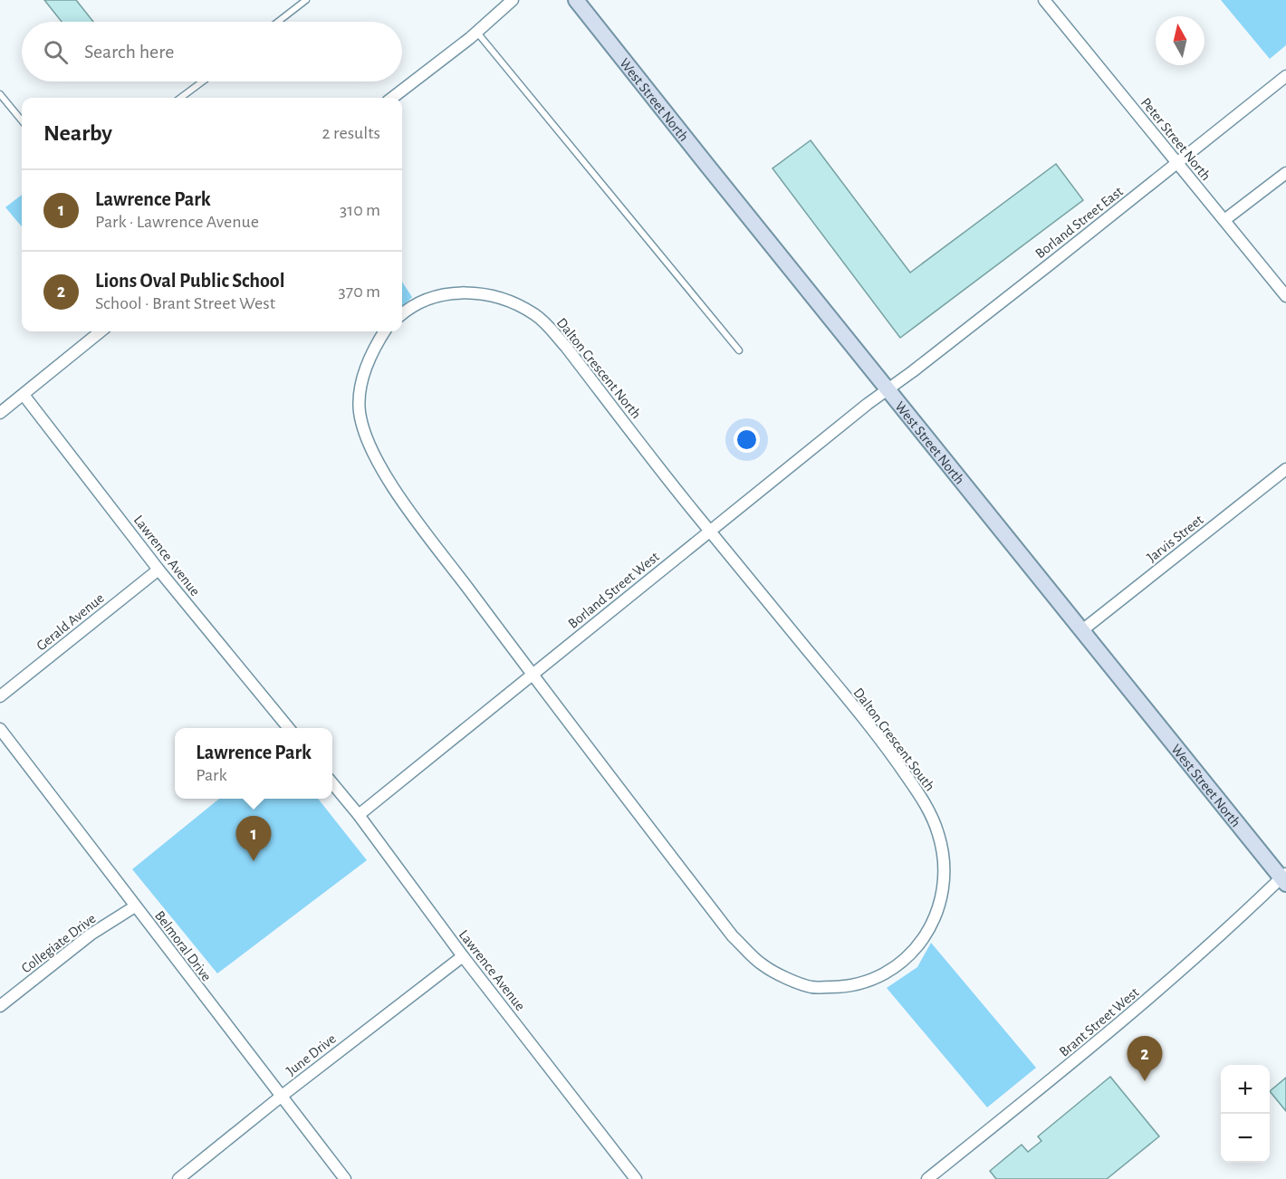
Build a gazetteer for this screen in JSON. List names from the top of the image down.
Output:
{
  "streets": {
    "main road": ["West Street North"],
    "street": [
      "Peter Street North",
      "Borland Street East",
      "Dalton Crescent North",
      "Jarvis Street",
      "Lawrence Avenue",
      "Borland Street West",
      "Gerald Avenue",
      "Dalton Crescent South",
      "Collegiate Drive",
      "Belmoral Drive",
      "Brant Street West",
      "June Drive"
    ]
  },
  "crossings": [
    ["West Street North", "Borland Street East"],
    ["West Street North", "Jarvis Street"],
    ["West Street North", "Borland Street West"],
    ["West Street North", "Brant Street West"],
    ["Peter Street North", "Borland Street East"],
    ["Borland Street East", "Borland Street West"],
    ["Dalton Crescent North", "Borland Street West"],
    ["Dalton Crescent North", "Dalton Crescent South"],
    ["Lawrence Avenue", "Borland Street West"],
    ["Lawrence Avenue", "Gerald Avenue"],
    ["Lawrence Avenue", "June Drive"],
    ["Borland Street West", "Dalton Crescent South"],
    ["Collegiate Drive", "Belmoral Drive"],
    ["Belmoral Drive", "June Drive"]
  ],
  "north": "top",
  "page": {
    "search": "Search here",
    "heading": ["Nearby", "2 results"],
    "list": [
      {
        "mark": "1",
        "name": "Lawrence Park",
        "note": "Park · Lawrence Avenue",
        "value": "310 m"
      },
      {
        "mark": "2",
        "name": "Lions Oval Public School",
        "note": "School · Brant Street West",
        "value": "370 m"
      }
    ],
    "popup": ["Lawrence Park", "Park"],
    "pins": ["1", "2"],
    "map_buttons": ["+", "−"]
  }
}
